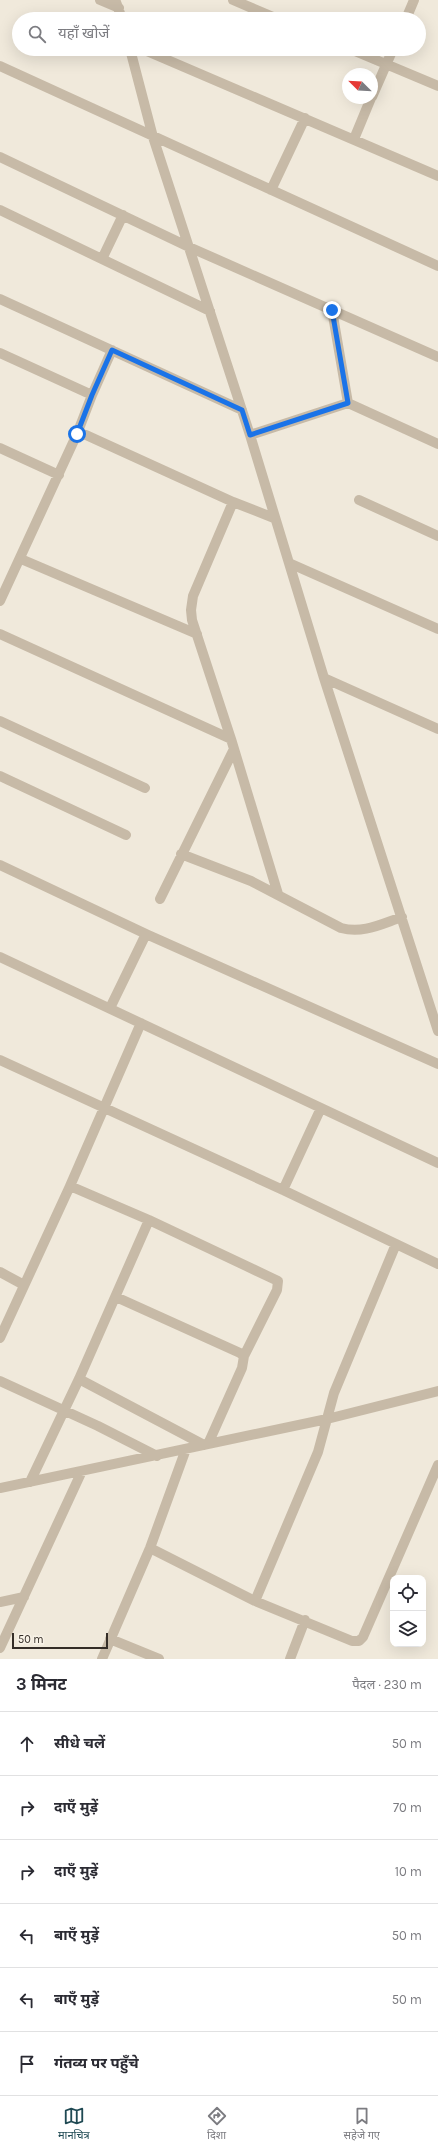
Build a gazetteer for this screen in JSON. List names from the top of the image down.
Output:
{
  "scale_bar": "50 m",
  "north": "top left",
  "page": {
    "search": "यहाँ खोजें",
    "scale": "50 m",
    "heading": ["3 मिनट", "पैदल · 230 m"],
    "list": [
      ["सीधे चलें", "50 m"],
      ["दाएँ मुड़ें", "70 m"],
      ["दाएँ मुड़ें", "10 m"],
      ["बाएँ मुड़ें", "50 m"],
      ["बाएँ मुड़ें", "50 m"],
      "गंतव्य पर पहुँचे"
    ],
    "nav": ["मानचित्र", "दिशा", "सहेजे गए"]
  }
}
